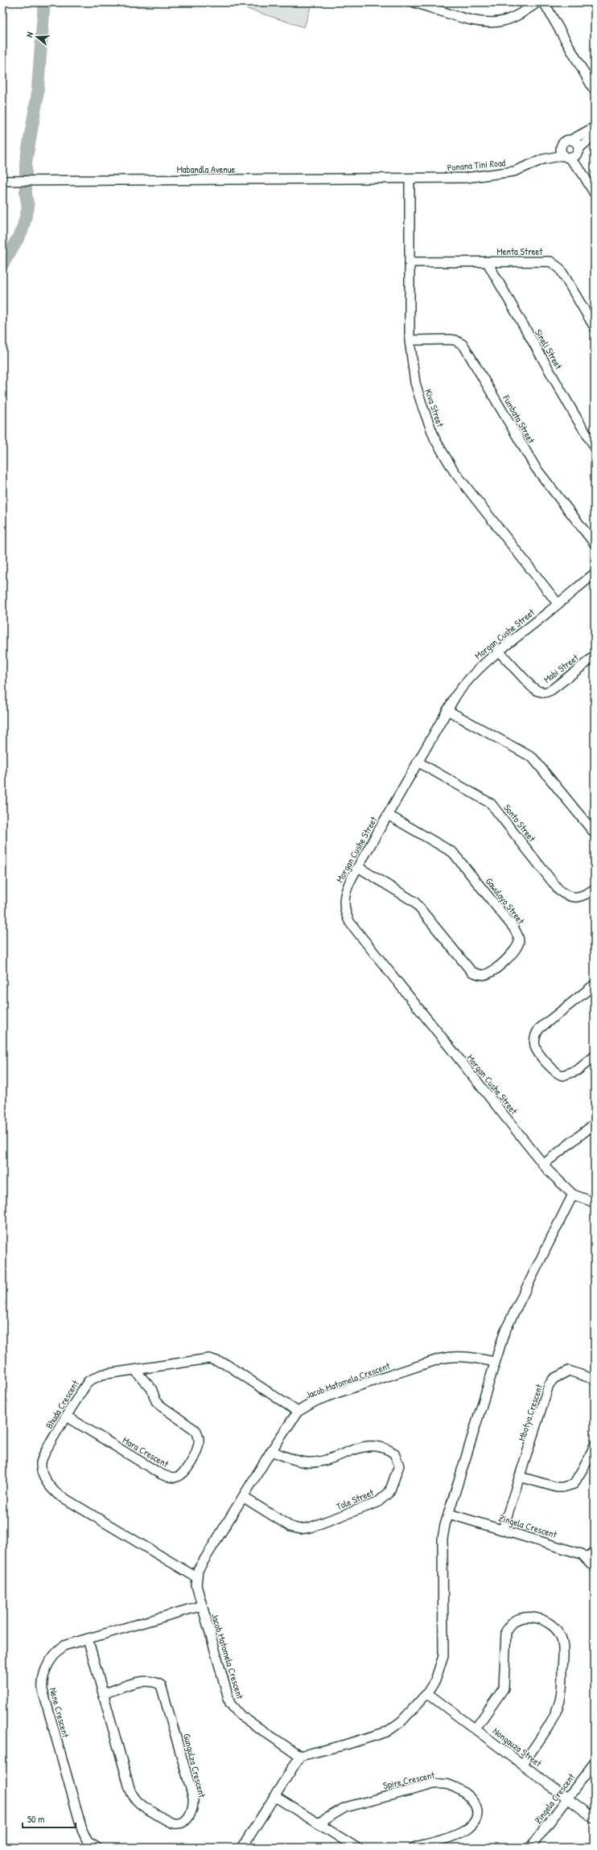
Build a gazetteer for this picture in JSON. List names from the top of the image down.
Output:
{
  "streets": {
    "street": [
      "Ponana Tini Road",
      "Mabandla Avenue",
      "Menta Street",
      "Sineli Street",
      "Kiva Street",
      "Fumbata Street",
      "Morgan Cushe Street",
      "Mabi Street",
      "Sonto Street",
      "Gawulayo Street",
      "Jacob Matomela Crescent",
      "Bhuda Crescent",
      "Mbotya Crescent",
      "Mara Crescent",
      "Tole Street",
      "Zingela Crescent",
      "Nene Crescent",
      "Nongauza Street",
      "Gungulza Crescent",
      "Spire Crescent"
    ]
  },
  "crossings": [
    ["Ponana Tini Road", "Mabandla Avenue"],
    ["Ponana Tini Road", "Kiva Street"],
    ["Mabandla Avenue", "Kiva Street"],
    ["Menta Street", "Sineli Street"],
    ["Menta Street", "Kiva Street"],
    ["Kiva Street", "Fumbata Street"],
    ["Kiva Street", "Morgan Cushe Street"],
    ["Morgan Cushe Street", "Mabi Street"],
    ["Morgan Cushe Street", "Sonto Street"],
    ["Morgan Cushe Street", "Gawulayo Street"],
    ["Jacob Matomela Crescent", "Bhuda Crescent"],
    ["Jacob Matomela Crescent", "Tole Street"],
    ["Jacob Matomela Crescent", "Nene Crescent"],
    ["Bhuda Crescent", "Mara Crescent"],
    ["Mbotya Crescent", "Zingela Crescent"],
    ["Zingela Crescent", "Nongauza Street"],
    ["Nene Crescent", "Gungulza Crescent"]
  ],
  "scale_bar": "50 m",
  "north": "left"
}
